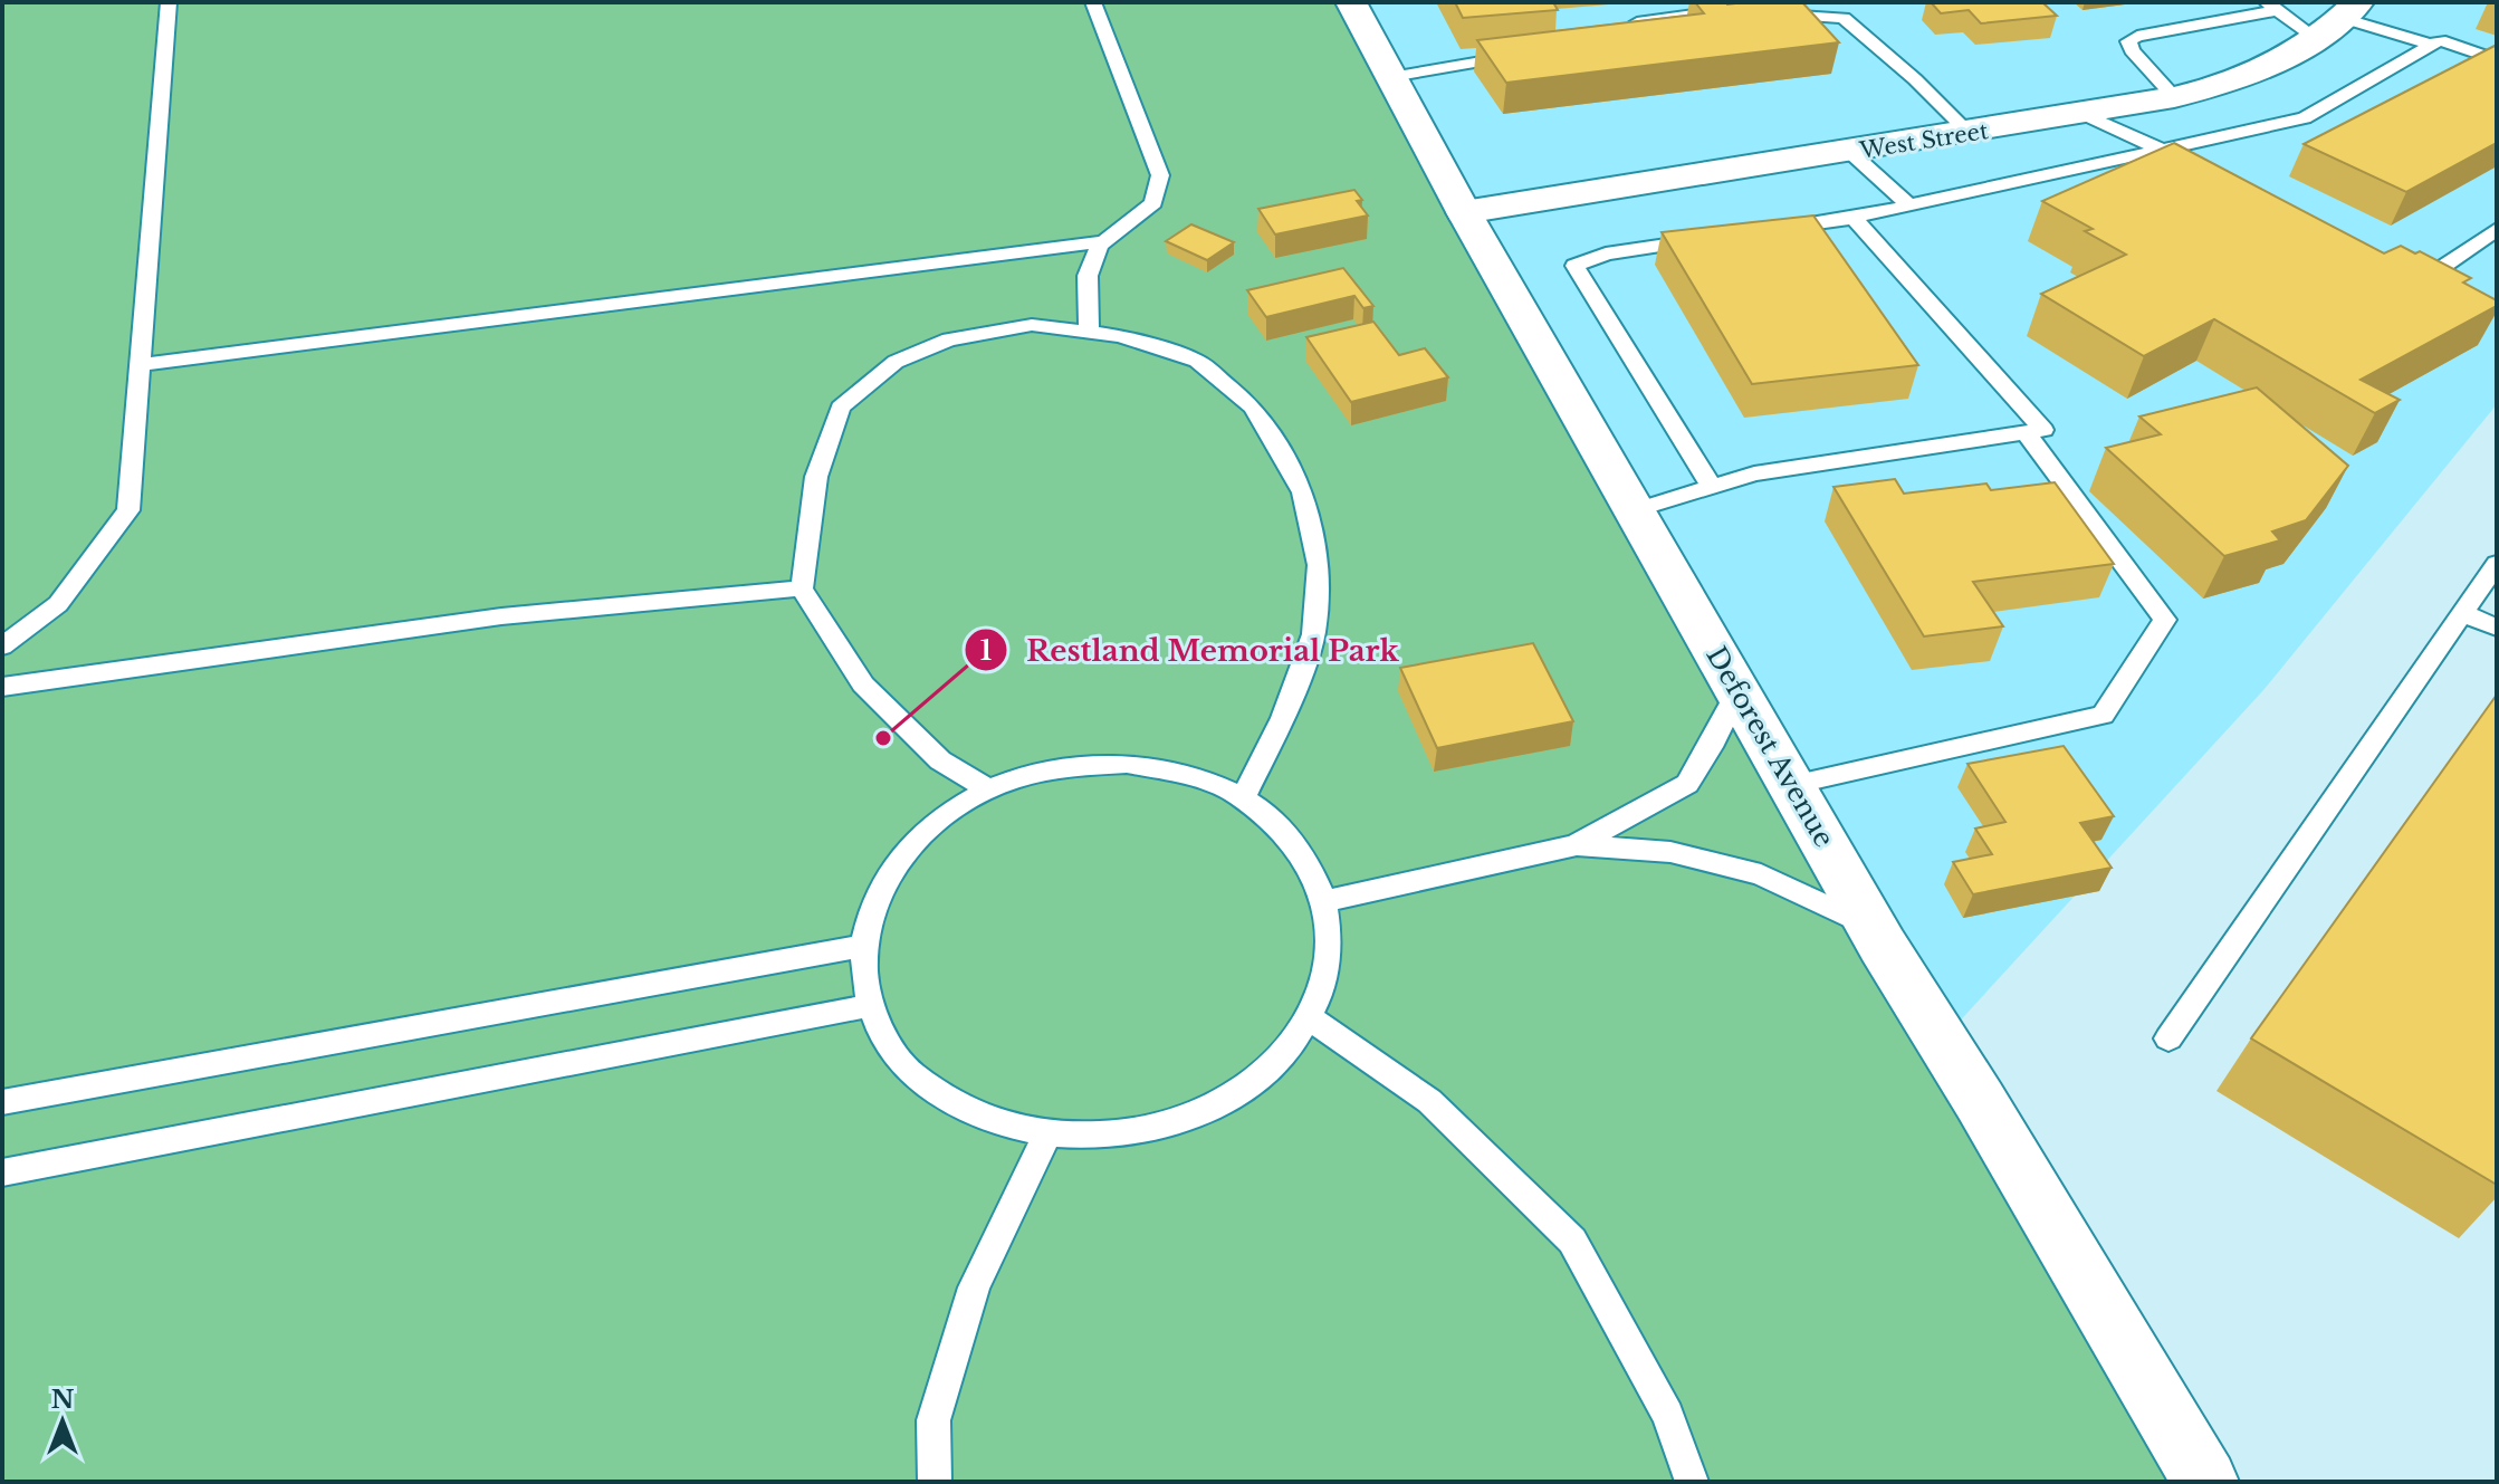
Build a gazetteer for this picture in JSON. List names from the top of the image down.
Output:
{
  "streets": {
    "street": ["West Street", "Deforest Avenue"]
  },
  "crossings": [
    ["West Street", "Deforest Avenue"]
  ],
  "places": ["Restland Memorial Park"],
  "north": "top"
}
